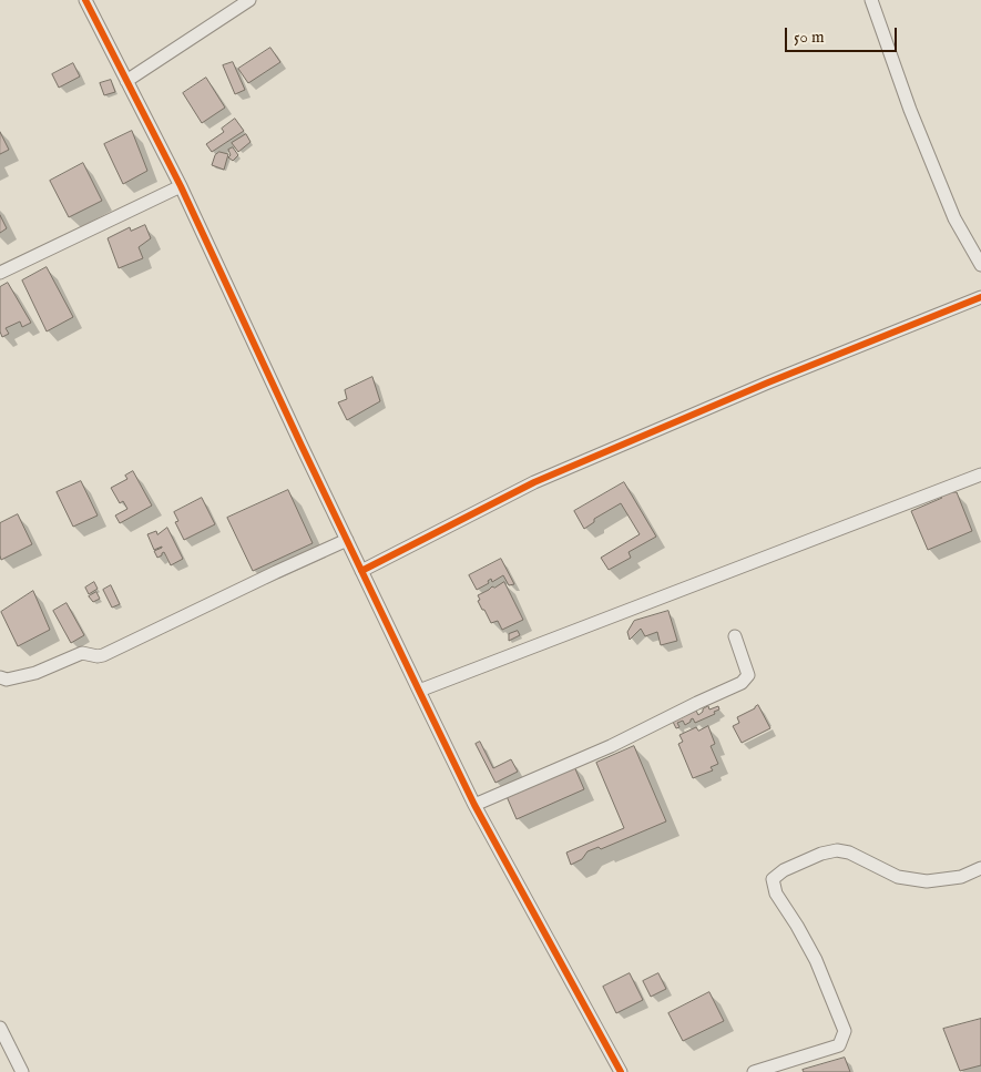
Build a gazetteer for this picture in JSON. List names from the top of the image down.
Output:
{
  "scale_bar": "50 m"
}
